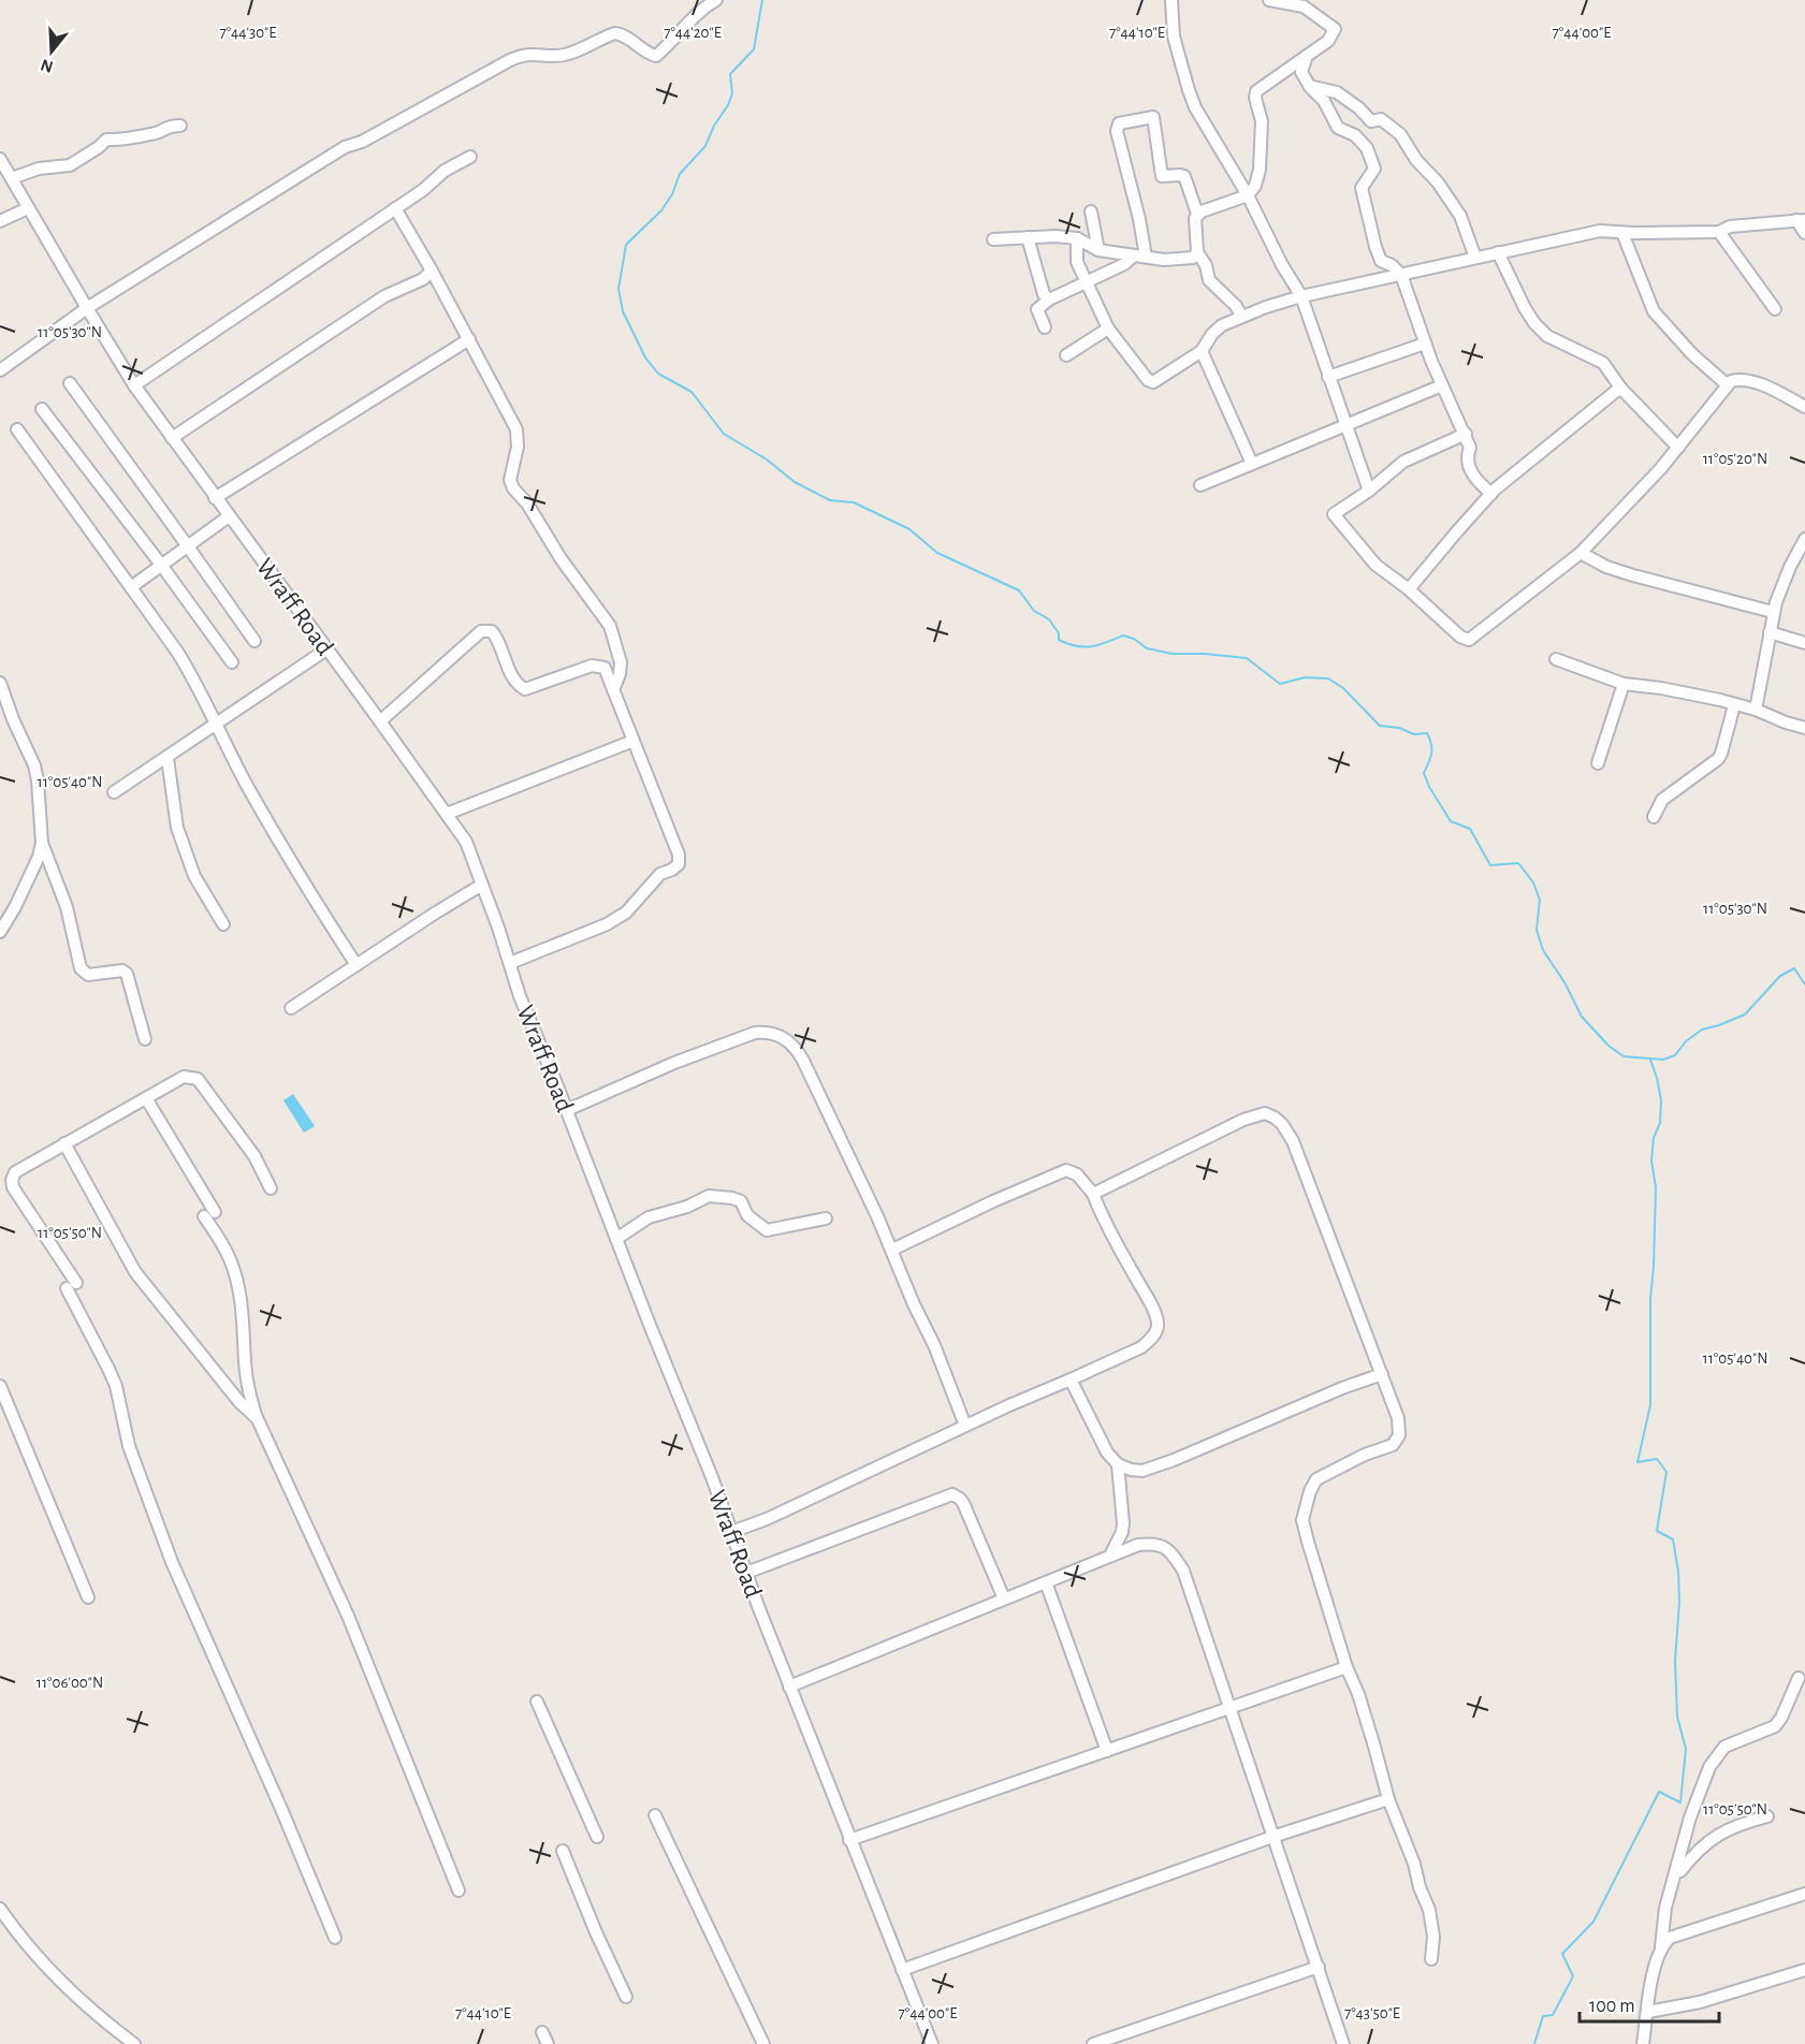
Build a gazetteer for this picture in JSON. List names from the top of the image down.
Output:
{
  "streets": {
    "street": ["Wraff Road"]
  },
  "scale_bar": "100 m",
  "north": "bottom",
  "coordinates": [
    "7°44'30\"E",
    "7°44'20\"E",
    "7°44'10\"E",
    "7°44'00\"E",
    "11°05'30\"N",
    "11°05'20\"N",
    "11°05'40\"N",
    "11°05'50\"N",
    "11°06'00\"N",
    "7°43'50\"E"
  ]
}
